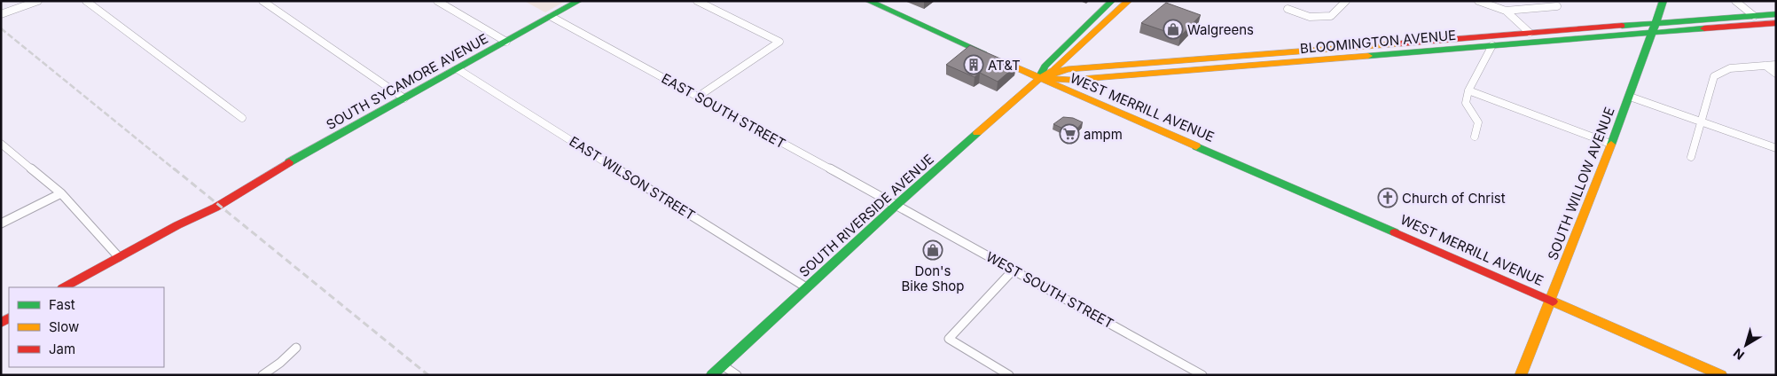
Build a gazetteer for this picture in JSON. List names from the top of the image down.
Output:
{
  "streets": {
    "main road": [
      "BLOOMINGTON AVENUE",
      "SOUTH SYCAMORE AVENUE",
      "WEST MERRILL AVENUE",
      "SOUTH WILLOW AVENUE",
      "SOUTH RIVERSIDE AVENUE"
    ],
    "street": ["EAST SOUTH STREET", "EAST WILSON STREET", "WEST SOUTH STREET"]
  },
  "crossings": [
    ["BLOOMINGTON AVENUE", "WEST MERRILL AVENUE"],
    ["BLOOMINGTON AVENUE", "SOUTH WILLOW AVENUE"],
    ["BLOOMINGTON AVENUE", "SOUTH RIVERSIDE AVENUE"],
    ["SOUTH SYCAMORE AVENUE", "EAST SOUTH STREET"],
    ["SOUTH SYCAMORE AVENUE", "EAST WILSON STREET"],
    ["WEST MERRILL AVENUE", "SOUTH WILLOW AVENUE"],
    ["WEST MERRILL AVENUE", "SOUTH RIVERSIDE AVENUE"],
    ["EAST SOUTH STREET", "SOUTH RIVERSIDE AVENUE"],
    ["EAST SOUTH STREET", "WEST SOUTH STREET"],
    ["EAST WILSON STREET", "SOUTH RIVERSIDE AVENUE"],
    ["SOUTH RIVERSIDE AVENUE", "WEST SOUTH STREET"]
  ],
  "places": {
    "shop": ["Walgreens", "Don's Bike Shop"],
    "building": ["AT&T"],
    "supermarket": ["ampm"],
    "church": ["Church of Christ"]
  },
  "legend": ["Fast", "Slow", "Jam"],
  "north": "bottom left"
}
